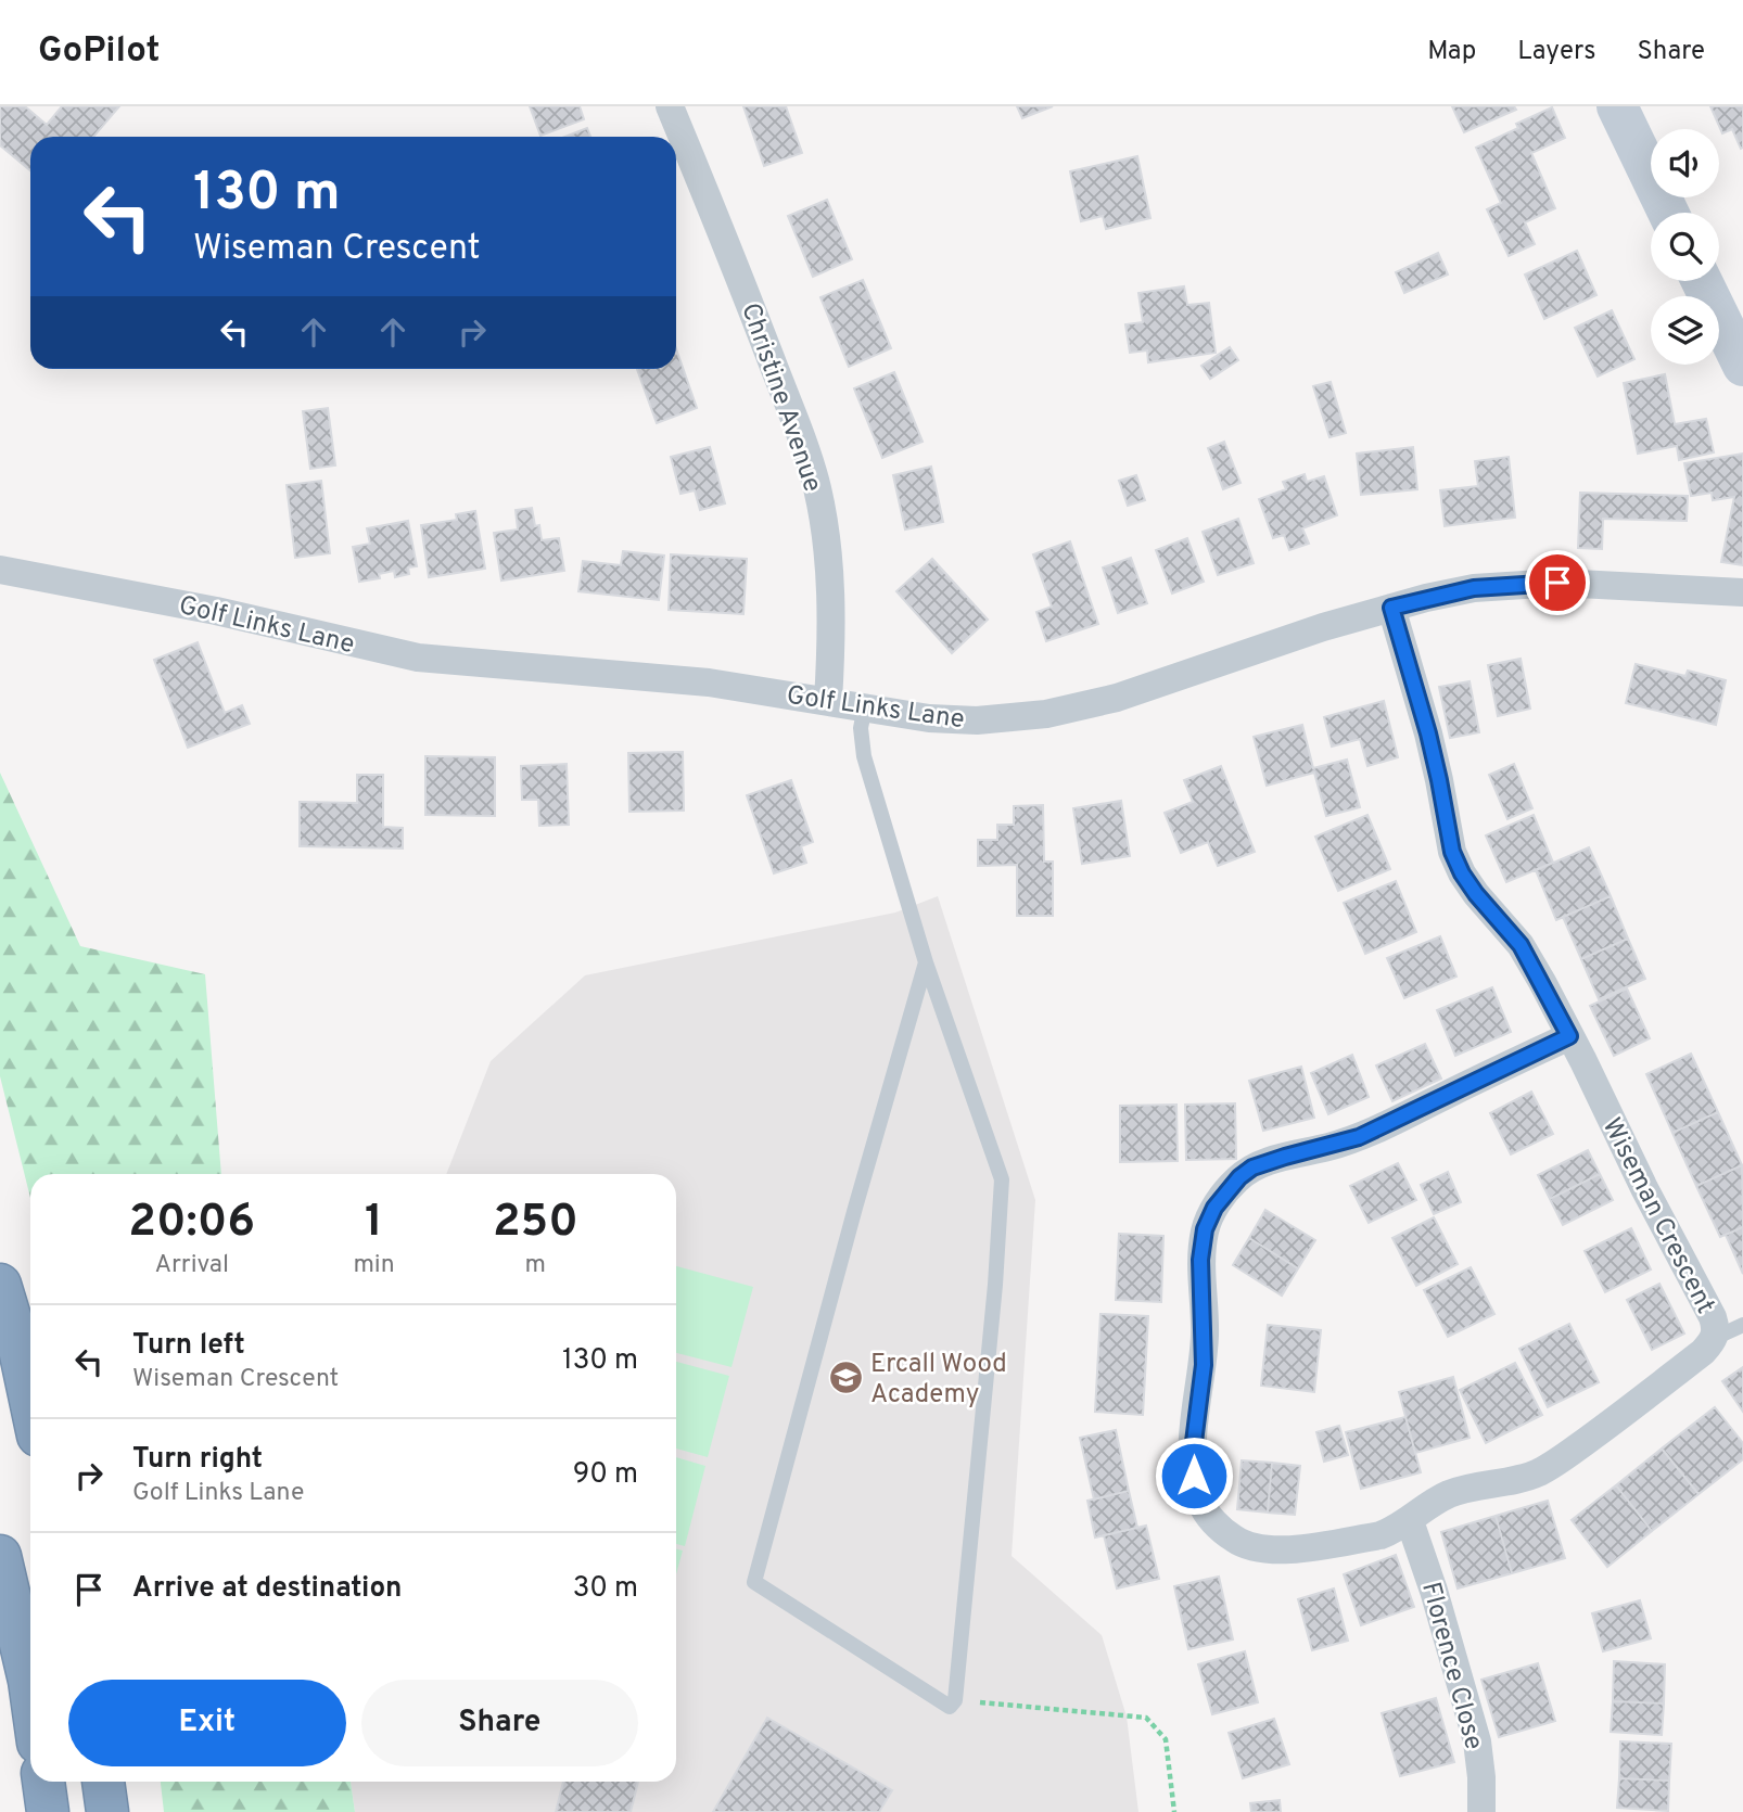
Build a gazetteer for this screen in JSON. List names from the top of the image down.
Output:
{
  "streets": {
    "street": [
      "Christine Avenue",
      "Golf Links Lane",
      "Wiseman Crescent",
      "Florence Close"
    ]
  },
  "crossings": [
    ["Christine Avenue", "Golf Links Lane"],
    ["Golf Links Lane", "Wiseman Crescent"],
    ["Wiseman Crescent", "Florence Close"]
  ],
  "places": {
    "school or university": ["Ercall Wood Academy"]
  },
  "page": {
    "header": "GoPilot",
    "nav": ["Map", "Layers", "Share"],
    "turn": ["130 m", "Wiseman Crescent"],
    "eta": [
      "20:06",
      "Arrival",
      "1",
      "min",
      "250",
      "m"
    ],
    "list": [
      {
        "name": "Turn left",
        "note": "Wiseman Crescent",
        "value": "130 m"
      },
      {
        "name": "Turn right",
        "note": "Golf Links Lane",
        "value": "90 m"
      },
      {
        "name": "Arrive at destination",
        "value": "30 m"
      }
    ],
    "buttons": ["Exit", "Share"]
  }
}
